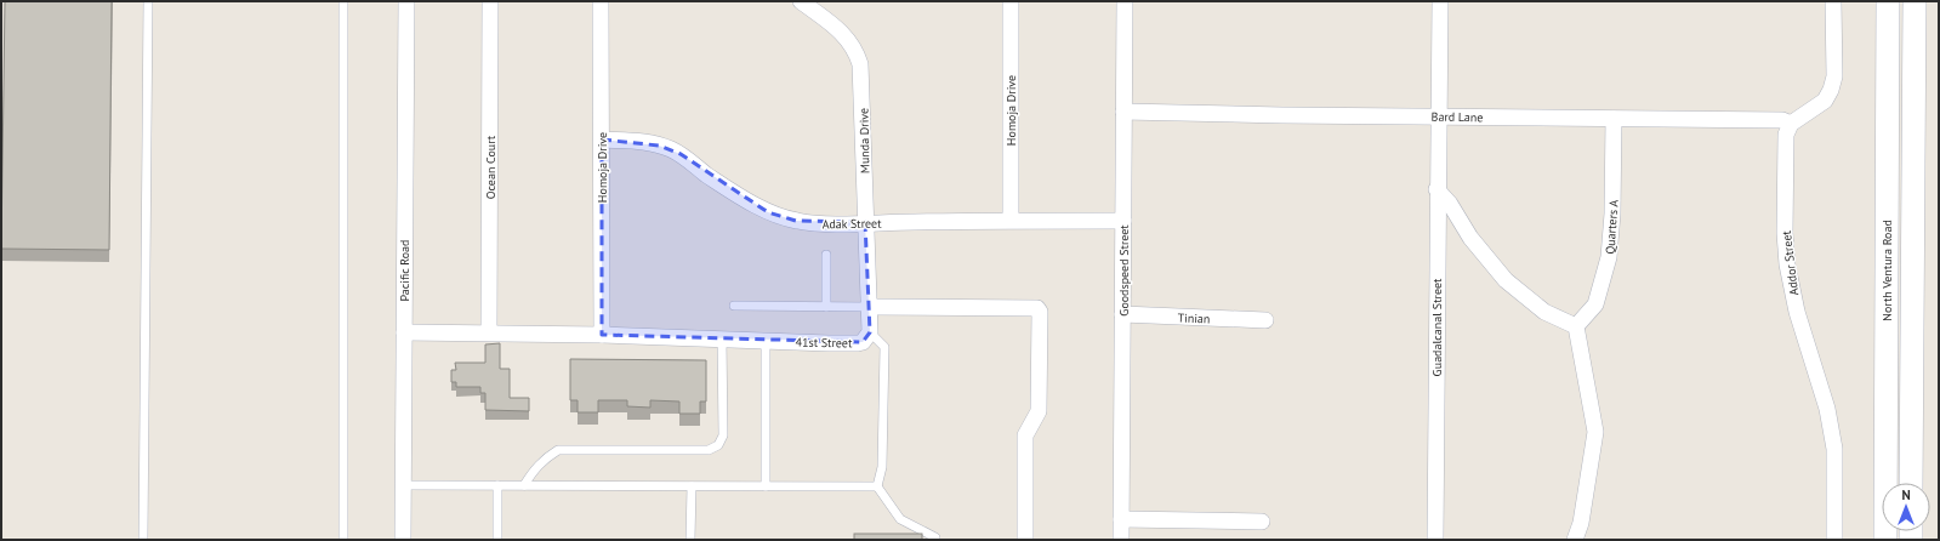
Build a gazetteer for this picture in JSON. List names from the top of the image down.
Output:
{
  "streets": {
    "main road": ["North Ventura Road"],
    "street": [
      "Homoja Drive",
      "Bard Lane",
      "Munda Drive",
      "Ocean Court",
      "Adak Street",
      "Quarters A",
      "Addor Street",
      "Pacific Road",
      "Goodspeed Street",
      "Tinian",
      "Guadalcanal Street",
      "41st Street"
    ]
  },
  "crossings": [
    ["Homoja Drive", "Adak Street"],
    ["Homoja Drive", "41st Street"],
    ["Bard Lane", "Quarters A"],
    ["Bard Lane", "Addor Street"],
    ["Bard Lane", "Goodspeed Street"],
    ["Bard Lane", "Guadalcanal Street"],
    ["Munda Drive", "Adak Street"],
    ["Munda Drive", "41st Street"],
    ["Ocean Court", "41st Street"],
    ["Adak Street", "Goodspeed Street"],
    ["Pacific Road", "41st Street"],
    ["Goodspeed Street", "Tinian"]
  ],
  "north": "top"
}
